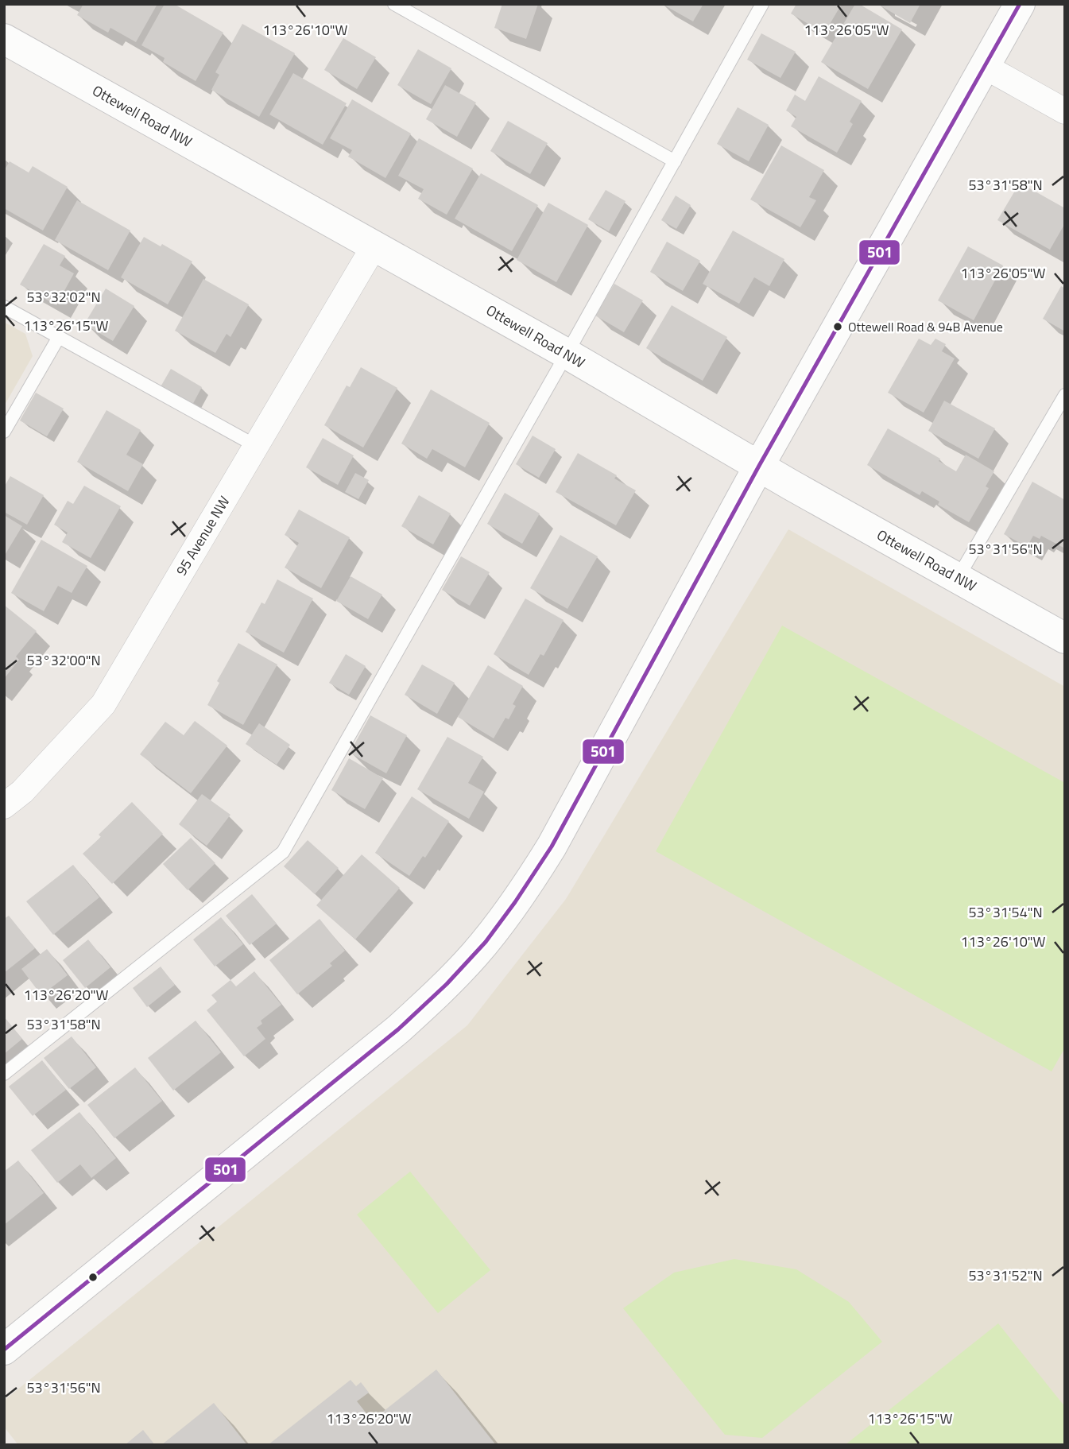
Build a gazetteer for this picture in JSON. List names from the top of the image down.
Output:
{
  "streets": {
    "street": ["Ottewell Road NW", "95 Avenue NW"]
  },
  "crossings": [
    ["Ottewell Road NW", "95 Avenue NW"]
  ],
  "places": ["Ottewell Road & 94B Avenue"],
  "lines": ["transit line 501"],
  "coordinates": [
    "113°26'10\"W",
    "113°26'05\"W",
    "53°31'58\"N",
    "53°32'02\"N",
    "113°26'15\"W",
    "53°31'56\"N",
    "53°32'00\"N",
    "53°31'54\"N",
    "113°26'20\"W",
    "53°31'52\"N"
  ]
}
